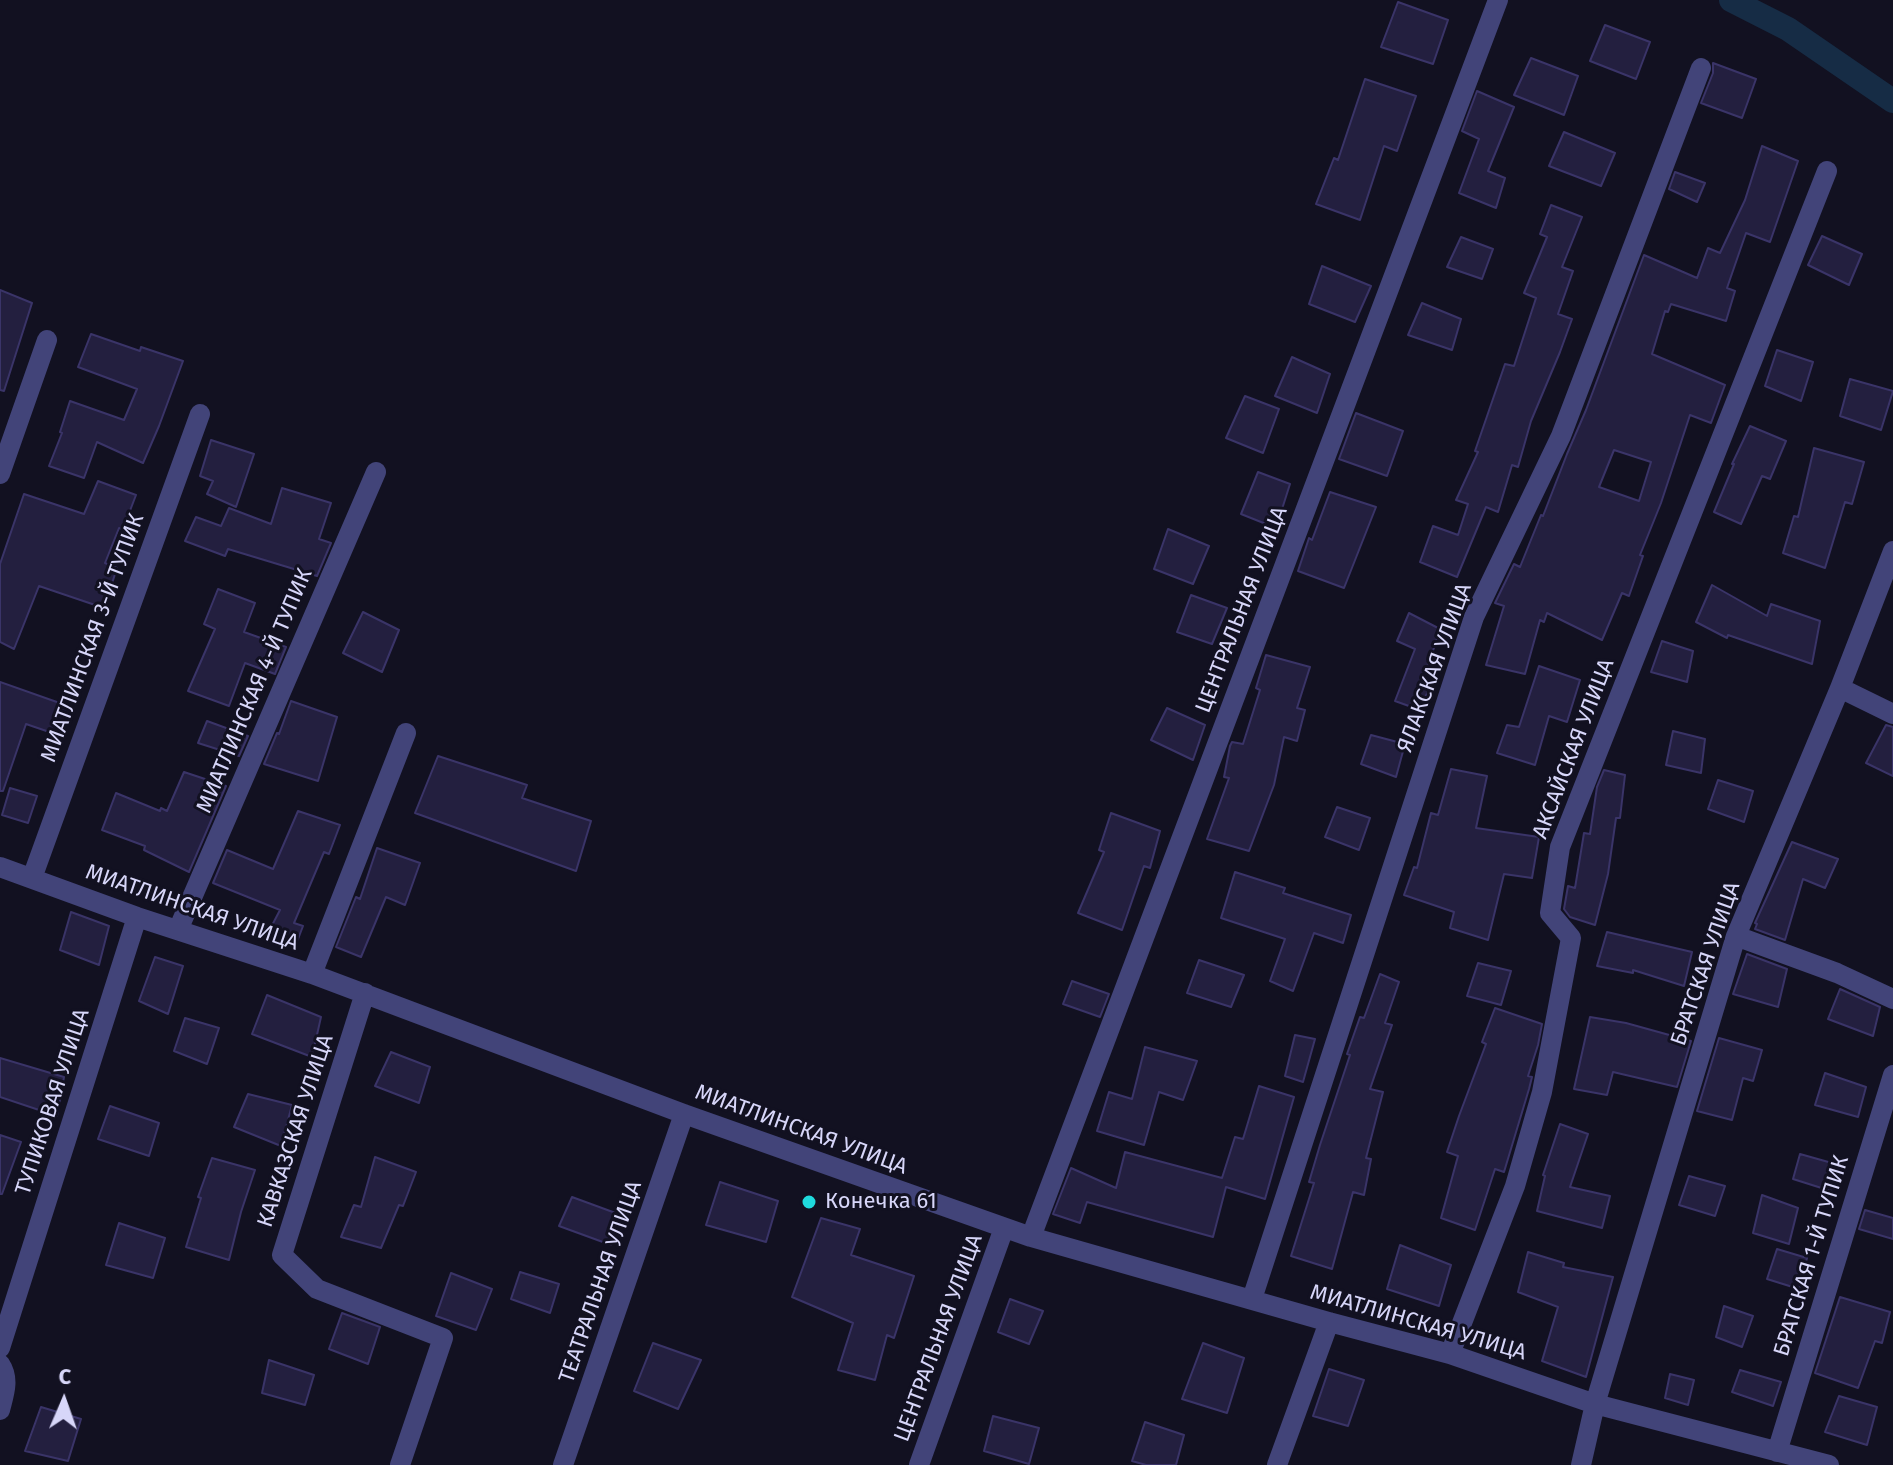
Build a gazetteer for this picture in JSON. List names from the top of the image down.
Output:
{
  "streets": {
    "street": [
      "ЦЕНТРАЛЬНАЯ УЛИЦА",
      "МИАТЛИНСКАЯ 3-Й ТУПИК",
      "ЯЛАКСКАЯ УЛИЦА",
      "МИАТЛИНСКАЯ 4-Й ТУПИК",
      "АКСАЙСКАЯ УЛИЦА",
      "МИАТЛИНСКАЯ УЛИЦА",
      "БРАТСКАЯ УЛИЦА",
      "ТУПИКОВАЯ УЛИЦА",
      "КАВКАЗСКАЯ УЛИЦА",
      "БРАТСКАЯ 1-Й ТУПИК",
      "ТЕАТРАЛЬНАЯ УЛИЦА"
    ]
  },
  "crossings": [
    ["ЦЕНТРАЛЬНАЯ УЛИЦА", "МИАТЛИНСКАЯ УЛИЦА"],
    ["МИАТЛИНСКАЯ 3-Й ТУПИК", "МИАТЛИНСКАЯ УЛИЦА"],
    ["ЯЛАКСКАЯ УЛИЦА", "МИАТЛИНСКАЯ УЛИЦА"],
    ["МИАТЛИНСКАЯ 4-Й ТУПИК", "МИАТЛИНСКАЯ УЛИЦА"],
    ["АКСАЙСКАЯ УЛИЦА", "МИАТЛИНСКАЯ УЛИЦА"],
    ["МИАТЛИНСКАЯ УЛИЦА", "БРАТСКАЯ УЛИЦА"],
    ["МИАТЛИНСКАЯ УЛИЦА", "ТУПИКОВАЯ УЛИЦА"],
    ["МИАТЛИНСКАЯ УЛИЦА", "КАВКАЗСКАЯ УЛИЦА"],
    ["МИАТЛИНСКАЯ УЛИЦА", "БРАТСКАЯ 1-Й ТУПИК"],
    ["МИАТЛИНСКАЯ УЛИЦА", "ТЕАТРАЛЬНАЯ УЛИЦА"]
  ],
  "places": ["Конечка 61"],
  "north": "top"
}
